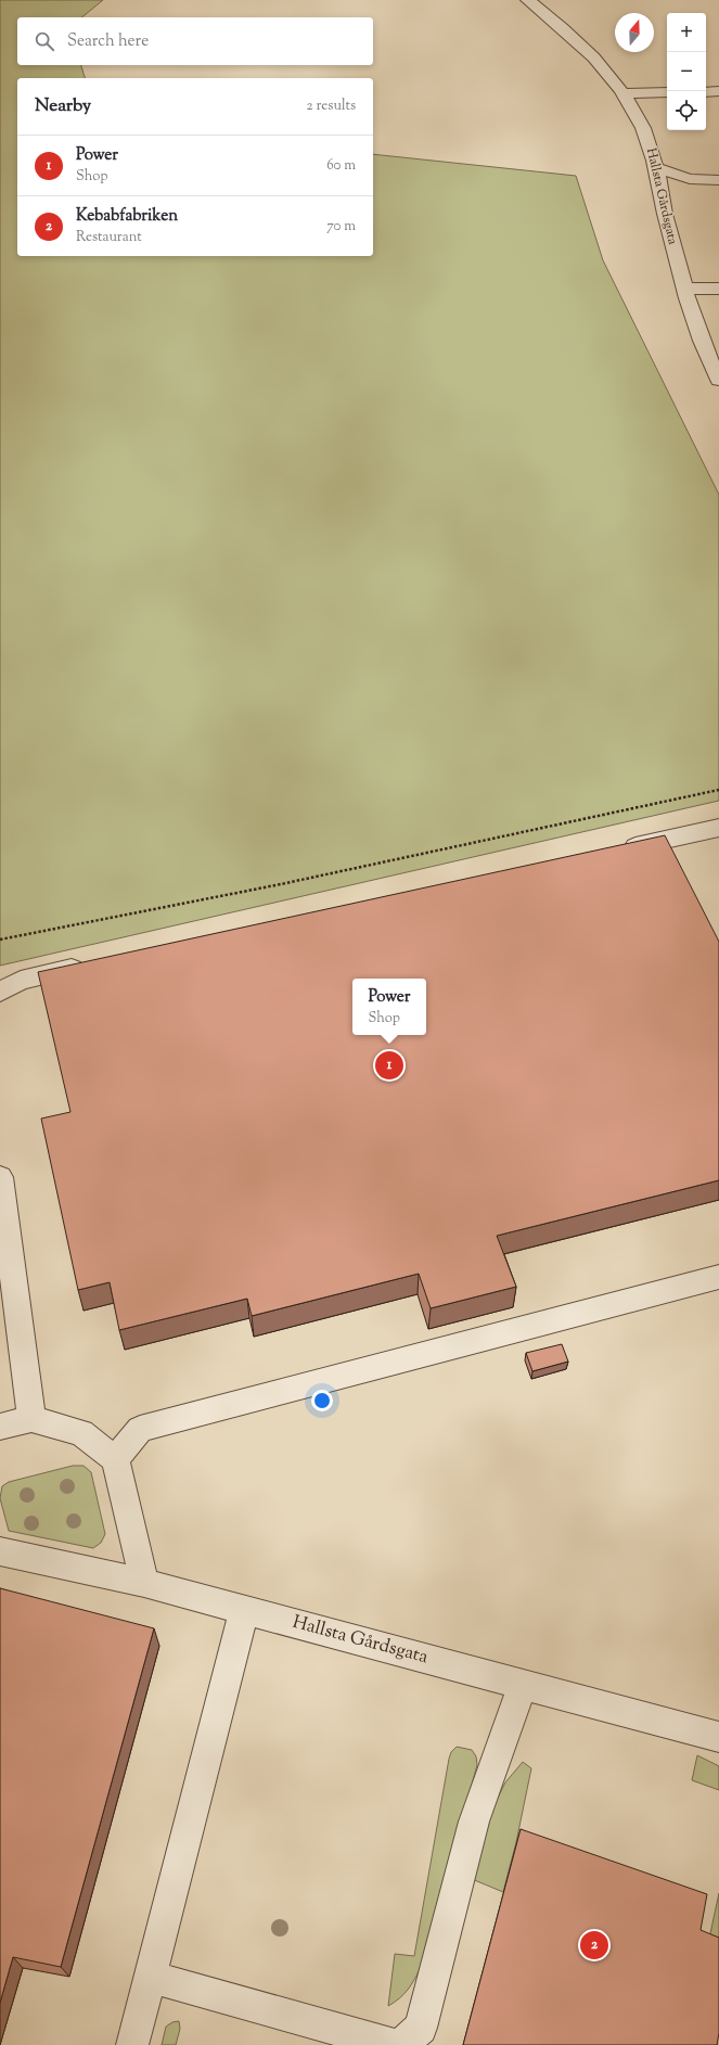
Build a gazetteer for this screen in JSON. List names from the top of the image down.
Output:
{
  "streets": {
    "street": ["Hallsta Gårdsgata"]
  },
  "north": "top",
  "page": {
    "map_buttons": ["+", "−"],
    "search": "Search here",
    "heading": ["Nearby", "2 results"],
    "list": [
      {
        "mark": "1",
        "name": "Power",
        "note": "Shop",
        "value": "60 m"
      },
      {
        "mark": "2",
        "name": "Kebabfabriken",
        "note": "Restaurant",
        "value": "70 m"
      }
    ],
    "popup": ["Power", "Shop"],
    "pins": ["1", "2"]
  }
}
